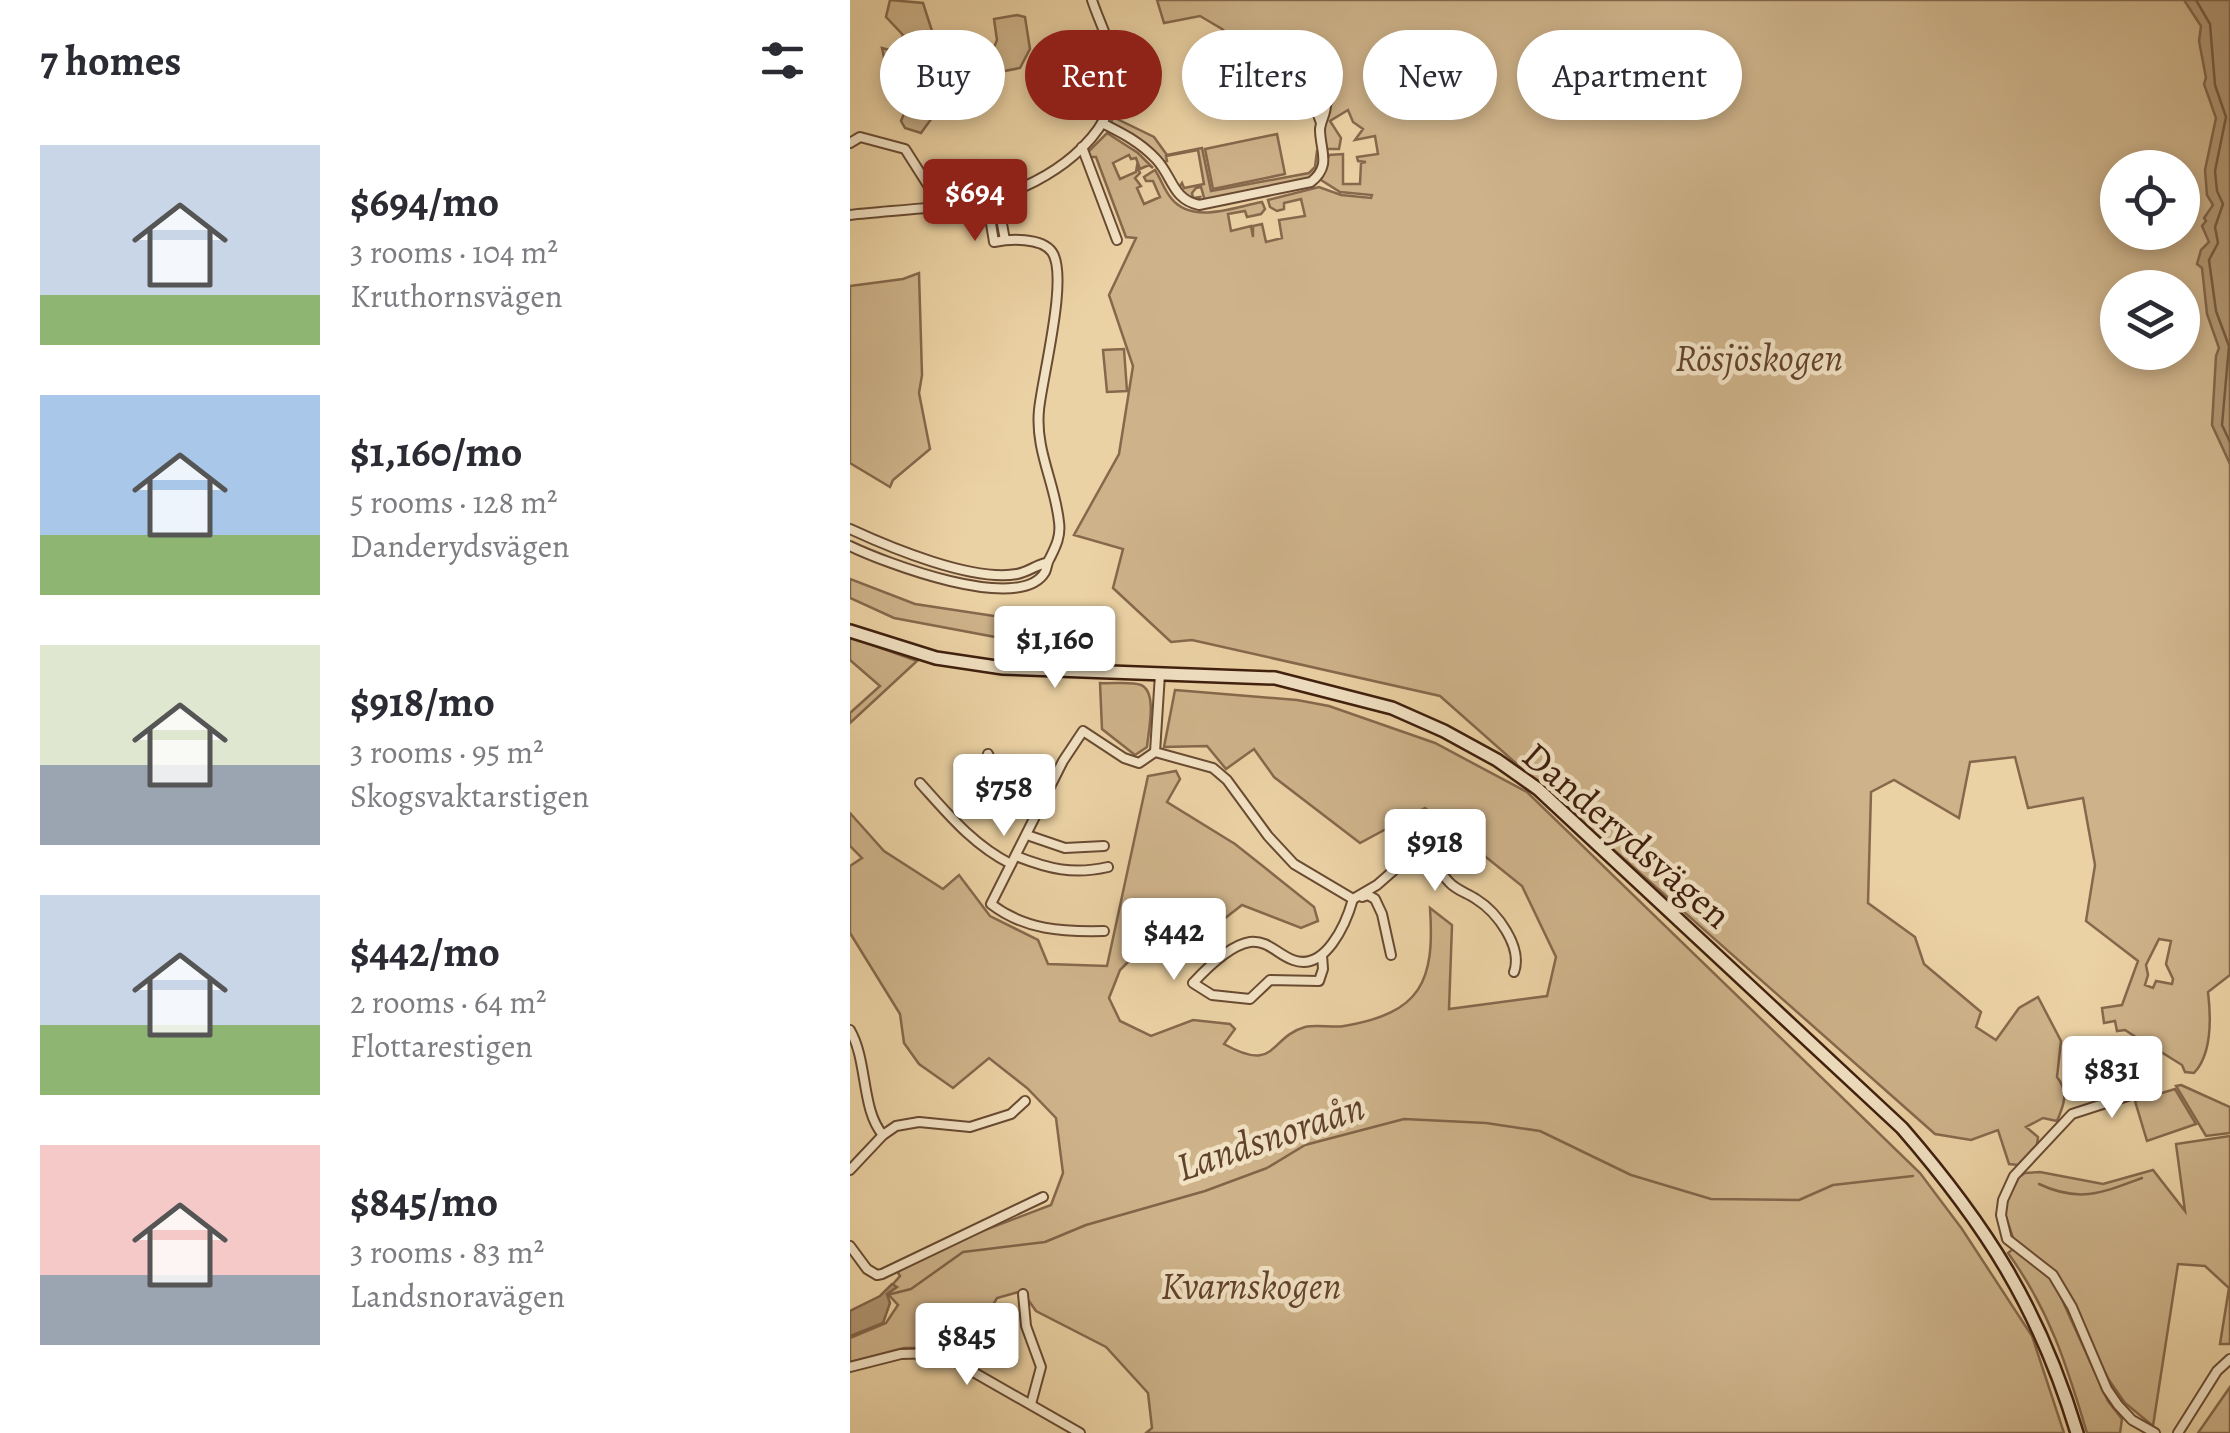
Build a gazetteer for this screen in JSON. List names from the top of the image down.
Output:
{
  "streets": {
    "main road": ["Danderydsvägen"]
  },
  "water": ["Landsnoraån"],
  "parks": ["Rösjöskogen", "Kvarnskogen"],
  "page": {
    "heading": "7 homes",
    "chip": [
      "Buy",
      "Rent",
      "Filters",
      "New",
      "Apartment"
    ],
    "list": [
      {
        "name": "$694/mo",
        "note": "3 rooms · 104 m² · Kruthornsvägen"
      },
      {
        "name": "$1,160/mo",
        "note": "5 rooms · 128 m² · Danderydsvägen"
      },
      {
        "name": "$918/mo",
        "note": "3 rooms · 95 m² · Skogsvaktarstigen"
      },
      {
        "name": "$442/mo",
        "note": "2 rooms · 64 m² · Flottarestigen"
      },
      {
        "name": "$845/mo",
        "note": "3 rooms · 83 m² · Landsnoravägen"
      }
    ],
    "price": [
      "$694",
      "$1,160",
      "$758",
      "$918",
      "$442",
      "$831",
      "$845"
    ]
  }
}
